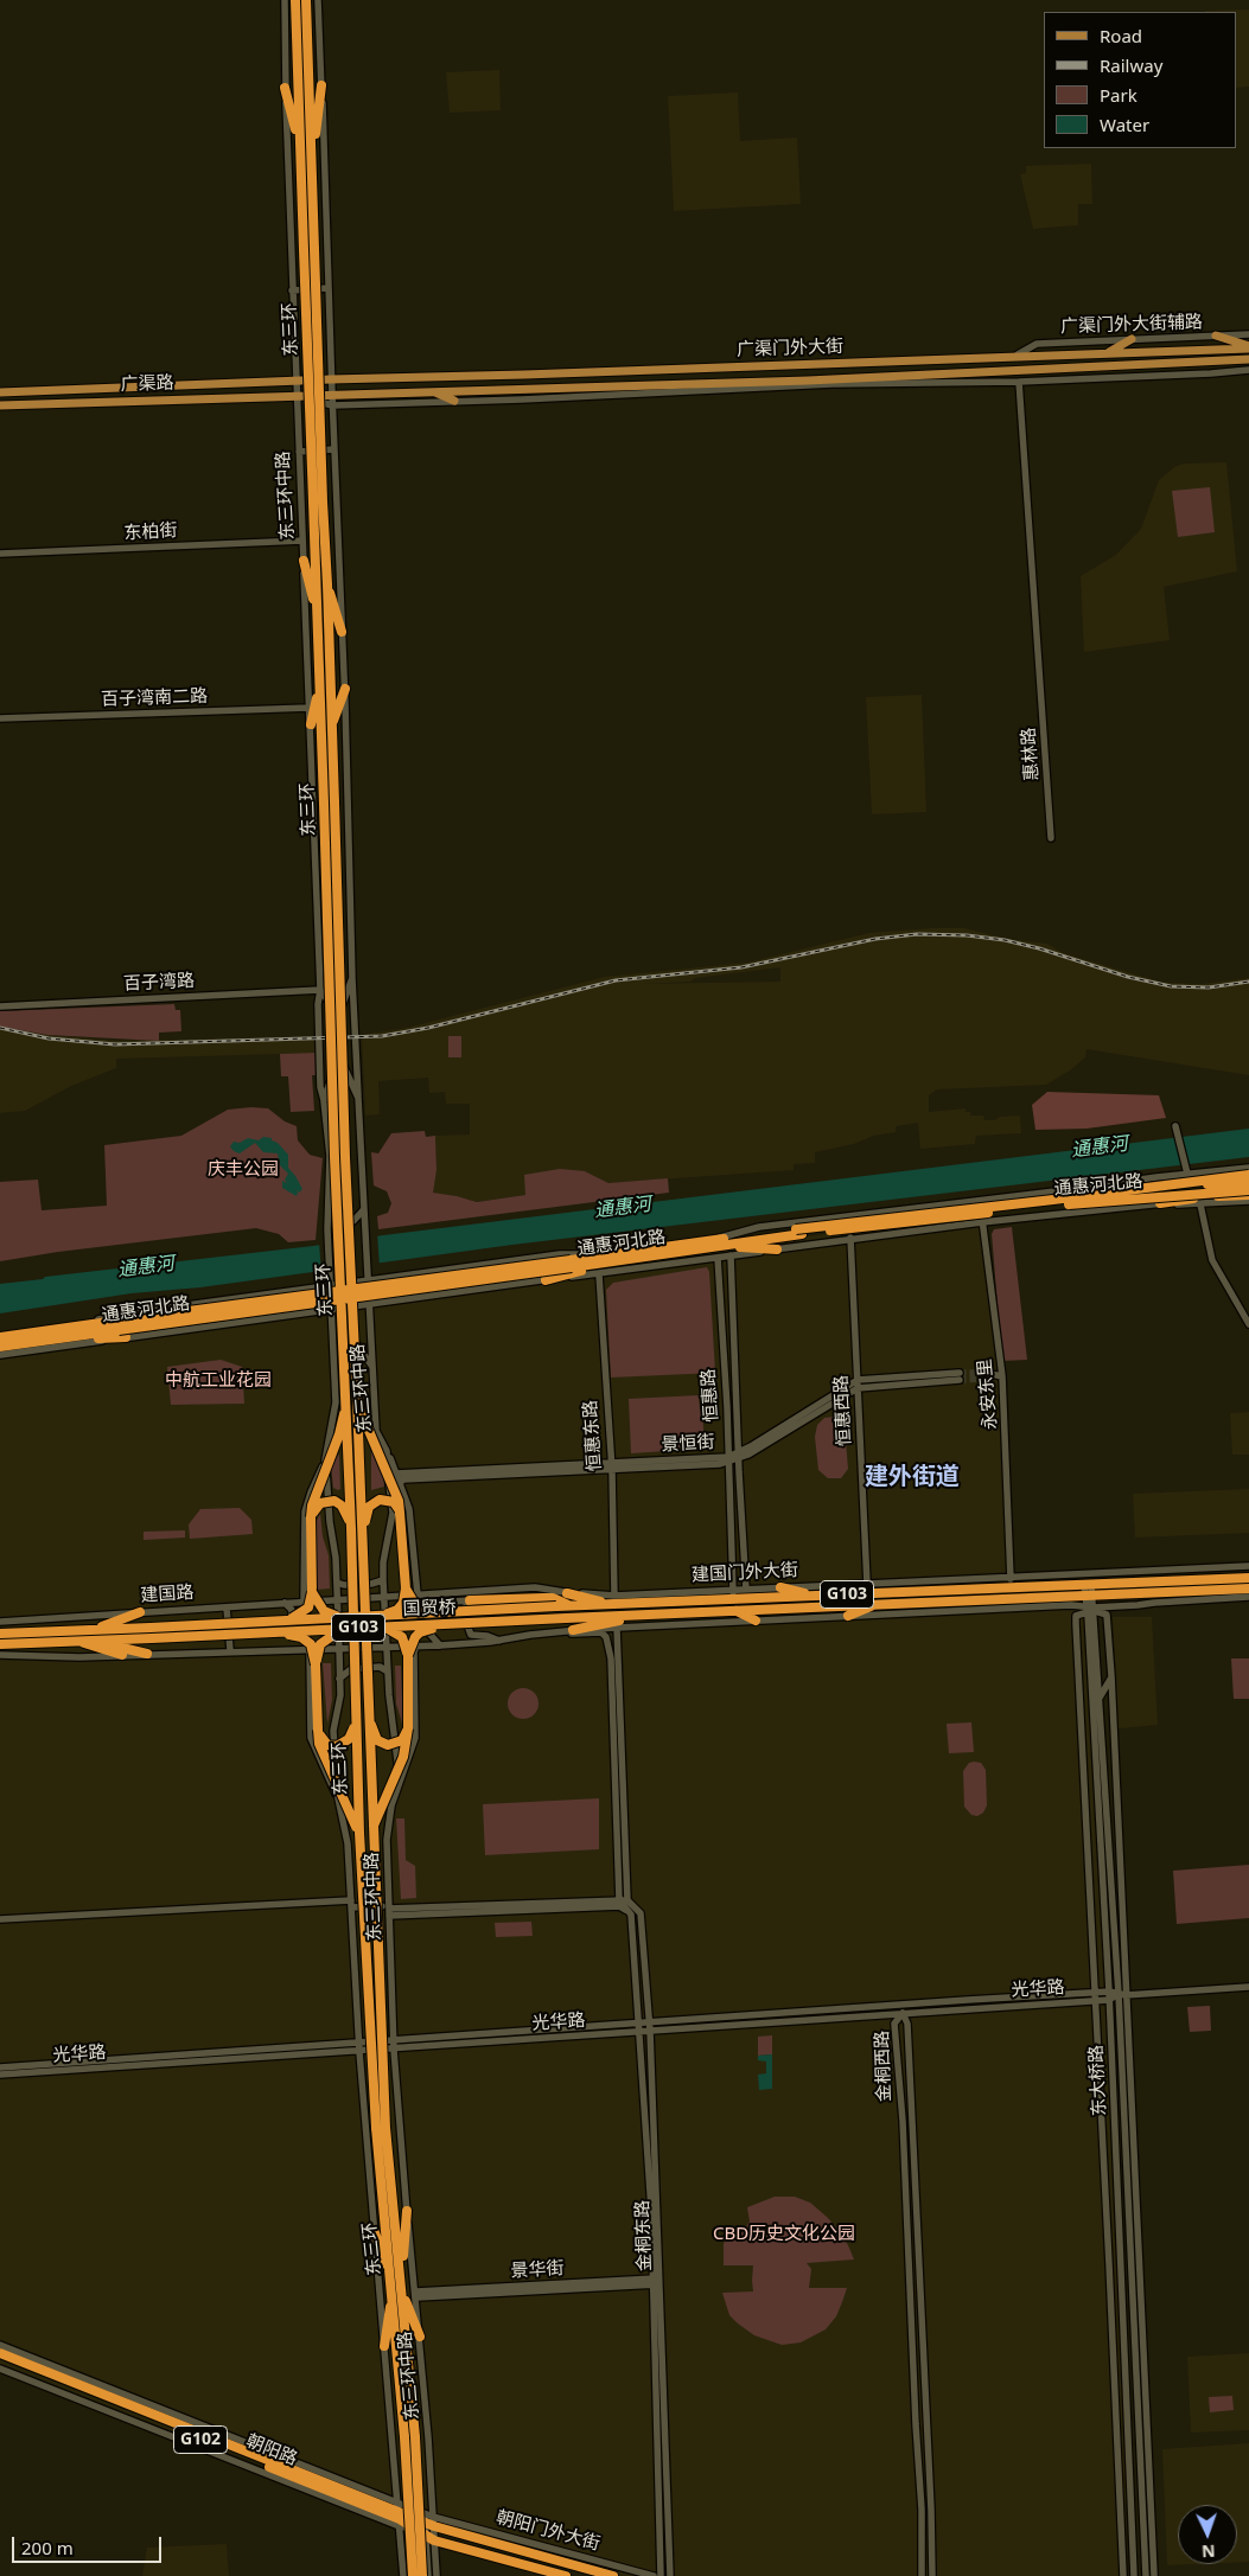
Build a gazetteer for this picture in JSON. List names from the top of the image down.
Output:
{
  "streets": {
    "highway": [
      "东三环",
      "通惠河北路",
      "建国门外大街",
      "建国路",
      "G103",
      "国贸桥",
      "G102",
      "朝阳路",
      "朝阳门外大街"
    ],
    "main road": ["广渠门外大街", "广渠路"],
    "street": [
      "广渠门外大街辅路",
      "东三环中路",
      "东柏街",
      "百子湾南二路",
      "惠林路",
      "百子湾路",
      "永安东里",
      "恒惠路",
      "恒惠西路",
      "恒惠东路",
      "景恒街",
      "光华路",
      "金桐西路",
      "东大桥路",
      "金桐东路",
      "景华街"
    ]
  },
  "crossings": [
    ["广渠门外大街辅路", "广渠门外大街"],
    ["广渠门外大街", "广渠路"],
    ["广渠门外大街", "东三环中路"],
    ["广渠门外大街", "惠林路"],
    ["广渠路", "东三环中路"],
    ["东三环中路", "东柏街"],
    ["东三环中路", "百子湾南二路"],
    ["东三环中路", "百子湾路"],
    ["东三环中路", "通惠河北路"],
    ["东三环中路", "建国路"],
    ["东三环中路", "光华路"],
    ["东三环中路", "景华街"],
    ["东三环中路", "G102"],
    ["东三环中路", "朝阳路"],
    ["东三环中路", "朝阳门外大街"],
    ["通惠河北路", "永安东里"],
    ["通惠河北路", "恒惠路"],
    ["通惠河北路", "恒惠西路"],
    ["通惠河北路", "恒惠东路"],
    ["永安东里", "建国门外大街"],
    ["恒惠路", "景恒街"],
    ["恒惠路", "建国门外大街"],
    ["恒惠西路", "景恒街"],
    ["恒惠西路", "建国门外大街"],
    ["恒惠东路", "景恒街"],
    ["恒惠东路", "建国门外大街"],
    ["建国门外大街", "国贸桥"],
    ["建国门外大街", "东大桥路"],
    ["建国路", "国贸桥"],
    ["G103", "国贸桥"],
    ["光华路", "金桐西路"],
    ["光华路", "东大桥路"],
    ["光华路", "金桐东路"],
    ["金桐东路", "景华街"],
    ["G102", "朝阳路"],
    ["G102", "朝阳门外大街"]
  ],
  "districts": ["建外街道"],
  "water": ["通惠河"],
  "parks": ["庆丰公园", "中航工业花园", "CBD历史文化公园"],
  "legend": [
    "Road",
    "Railway",
    "Park",
    "Water"
  ],
  "scale_bar": "200 m",
  "north": "bottom"
}
